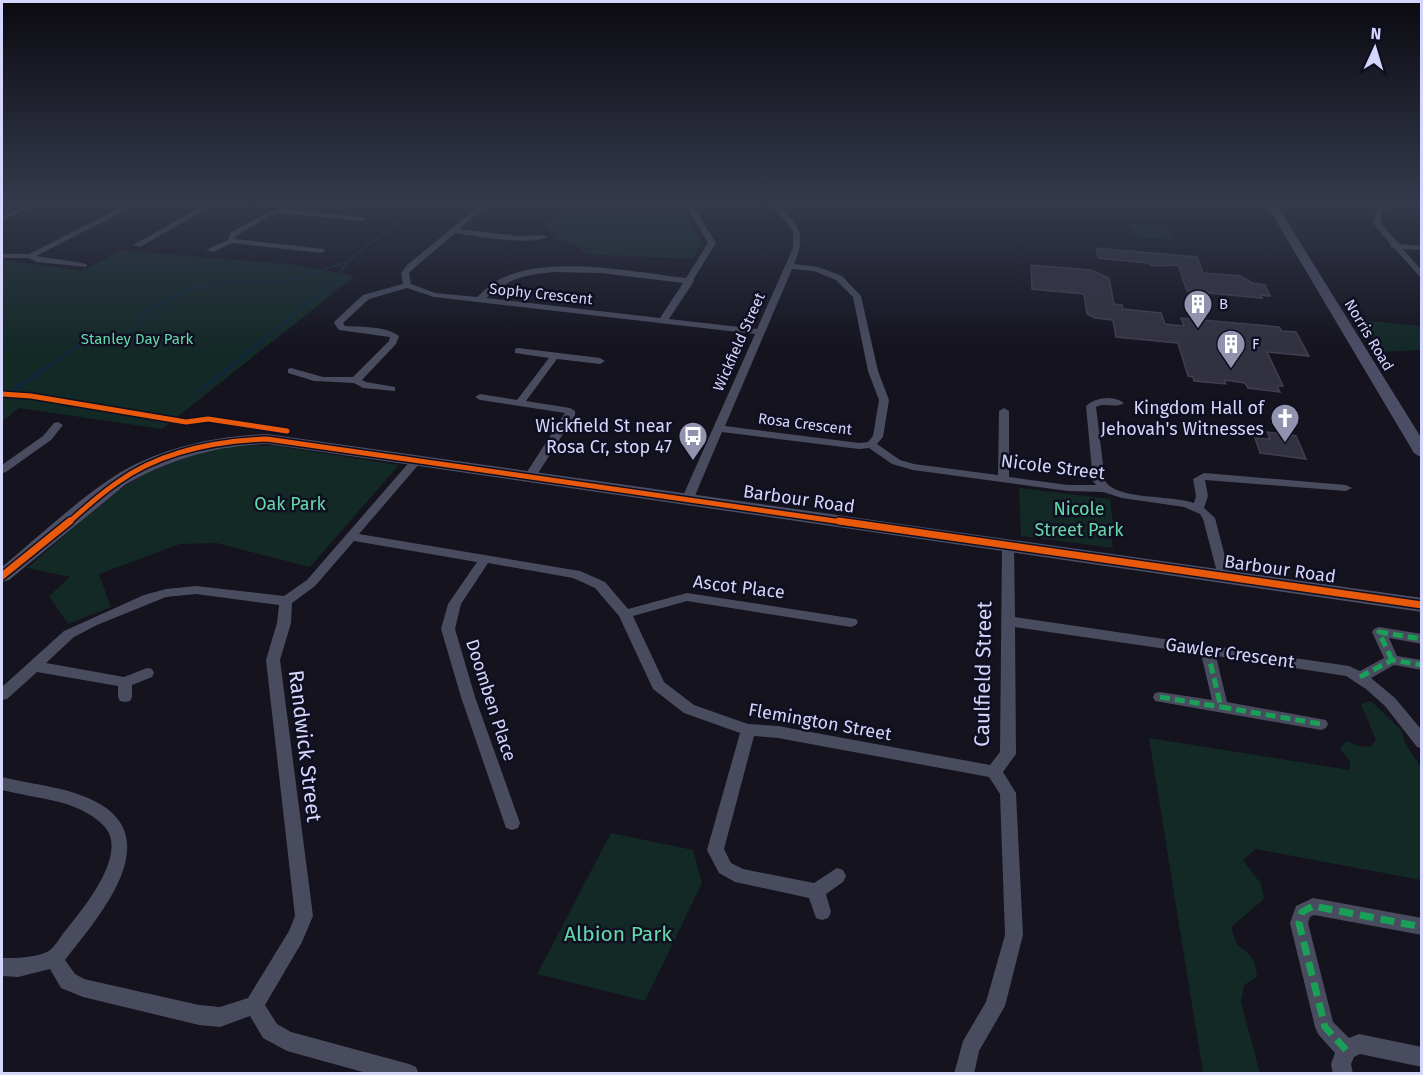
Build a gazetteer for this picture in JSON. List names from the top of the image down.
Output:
{
  "streets": {
    "street": [
      "Sophy Crescent",
      "Norris Road",
      "Wickfield Street",
      "Rosa Crescent",
      "Nicole Street",
      "Barbour Road",
      "Ascot Place",
      "Gawler Crescent",
      "Caulfield Street",
      "Doomben Place",
      "Flemington Street",
      "Randwick Street"
    ]
  },
  "crossings": [
    ["Sophy Crescent", "Wickfield Street"],
    ["Wickfield Street", "Rosa Crescent"],
    ["Wickfield Street", "Barbour Road"],
    ["Rosa Crescent", "Nicole Street"],
    ["Barbour Road", "Caulfield Street"],
    ["Ascot Place", "Flemington Street"],
    ["Gawler Crescent", "Caulfield Street"],
    ["Caulfield Street", "Flemington Street"],
    ["Doomben Place", "Flemington Street"]
  ],
  "parks": [
    "Stanley Day Park",
    "Oak Park",
    "Nicole Street Park",
    "Albion Park"
  ],
  "places": {
    "building": ["B", "F"],
    "church": ["Kingdom Hall of Jehovah's Witnesses"],
    "bus stop": ["Wickfield St near Rosa Cr, stop 47"]
  },
  "north": "top"
}
